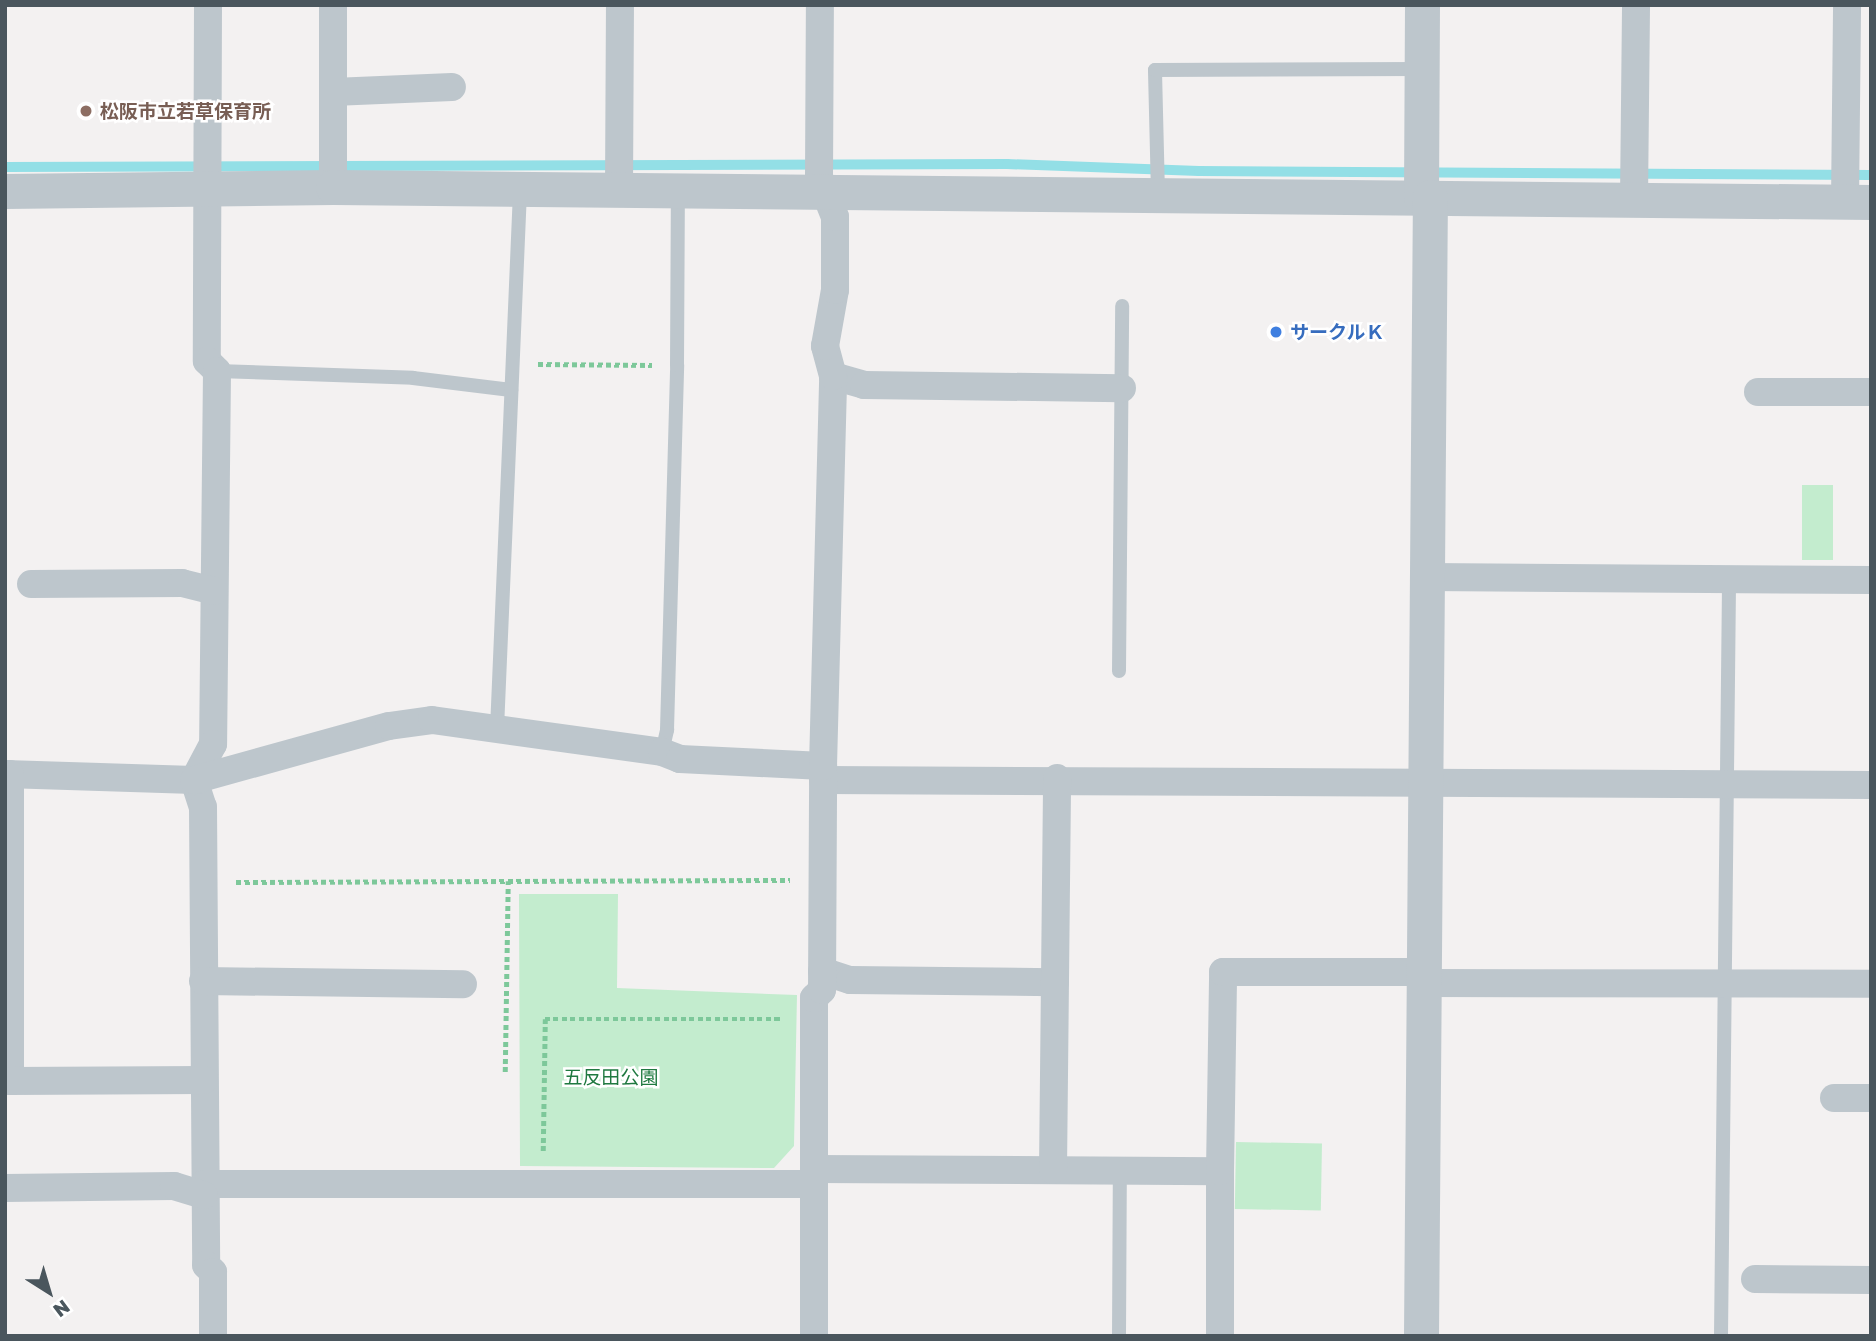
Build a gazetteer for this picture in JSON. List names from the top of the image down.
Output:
{
  "parks": ["五反田公園"],
  "places": ["松阪市立若草保育所", "サークルＫ"],
  "north": "bottom right"
}
